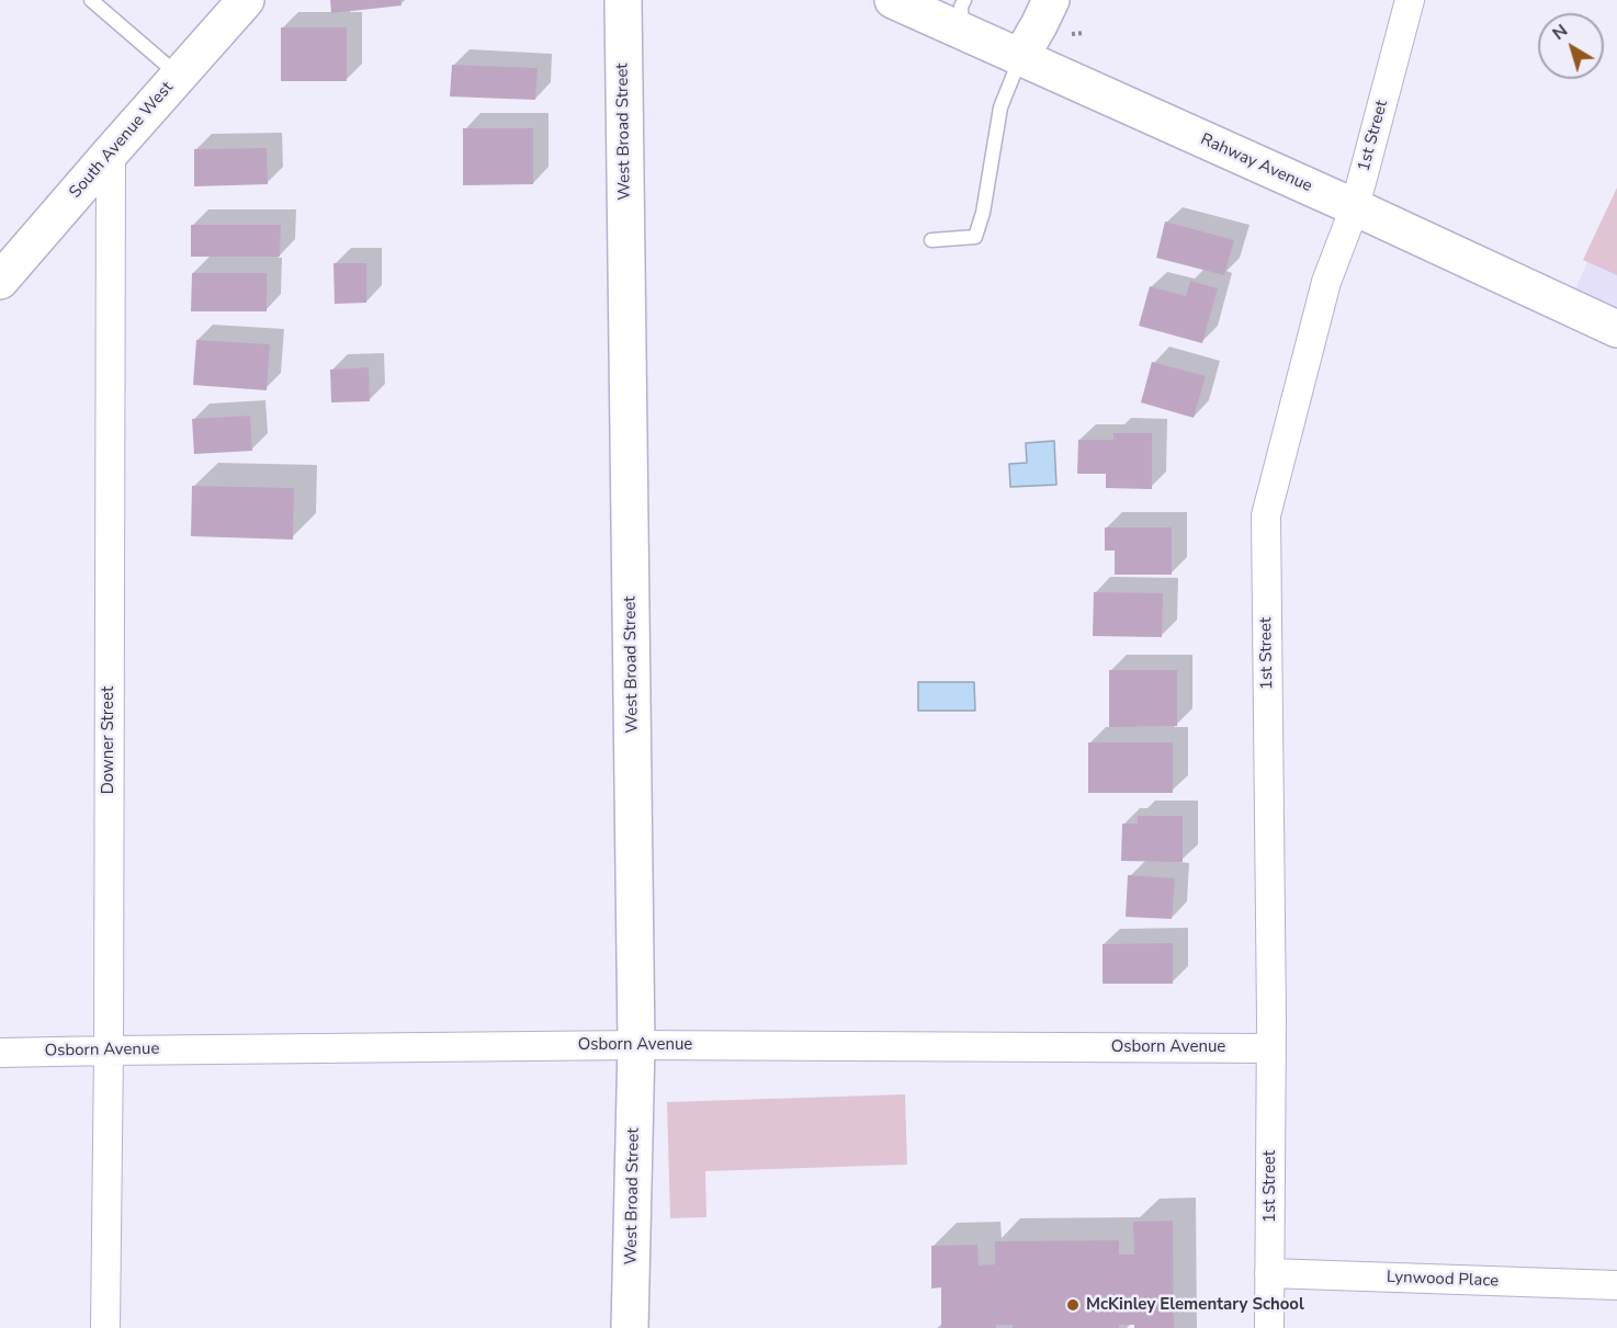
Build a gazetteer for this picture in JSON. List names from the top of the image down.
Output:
{
  "streets": {
    "street": [
      "West Broad Street",
      "1st Street",
      "South Avenue West",
      "Rahway Avenue",
      "Downer Street",
      "Osborn Avenue",
      "Lynwood Place"
    ]
  },
  "crossings": [
    ["West Broad Street", "Osborn Avenue"],
    ["1st Street", "Rahway Avenue"],
    ["1st Street", "Osborn Avenue"],
    ["1st Street", "Lynwood Place"],
    ["South Avenue West", "Downer Street"],
    ["Downer Street", "Osborn Avenue"]
  ],
  "places": ["McKinley Elementary School"],
  "north": "top left"
}
